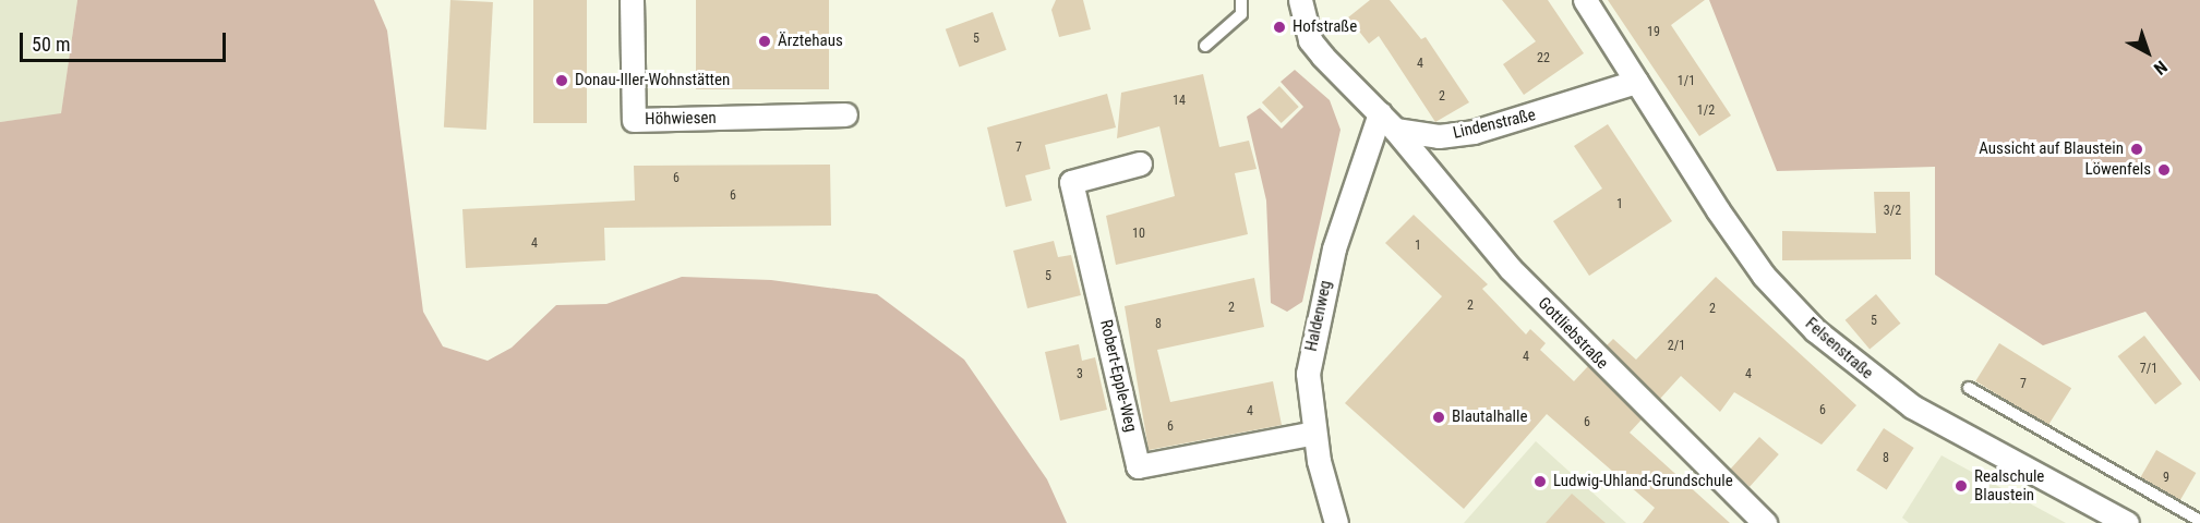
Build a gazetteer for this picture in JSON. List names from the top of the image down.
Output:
{
  "streets": {
    "street": [
      "Höhwiesen",
      "Lindenstraße",
      "Haldenweg",
      "Gottliebstraße",
      "Felsenstraße",
      "Robert-Epple-Weg"
    ]
  },
  "crossings": [
    ["Lindenstraße", "Haldenweg"],
    ["Lindenstraße", "Gottliebstraße"],
    ["Lindenstraße", "Felsenstraße"],
    ["Haldenweg", "Gottliebstraße"],
    ["Haldenweg", "Robert-Epple-Weg"]
  ],
  "places": [
    "Hofstraße",
    "Ärztehaus",
    "Donau-Iller-Wohnstätten",
    "Aussicht auf Blaustein",
    "Löwenfels",
    "Blautalhalle",
    "Ludwig-Uhland-Grundschule",
    "Realschule Blaustein"
  ],
  "house_numbers": [
    "19",
    "5",
    "22",
    "4",
    "1/1",
    "2",
    "14",
    "1/2",
    "7",
    "6",
    "6",
    "1",
    "3/2",
    "10",
    "4",
    "1",
    "5",
    "2",
    "2",
    "2",
    "5",
    "8",
    "2/1",
    "4",
    "7/1",
    "3",
    "4",
    "7",
    "6",
    "4",
    "6",
    "6",
    "8",
    "9"
  ],
  "scale_bar": "50 m",
  "north": "bottom right"
}
